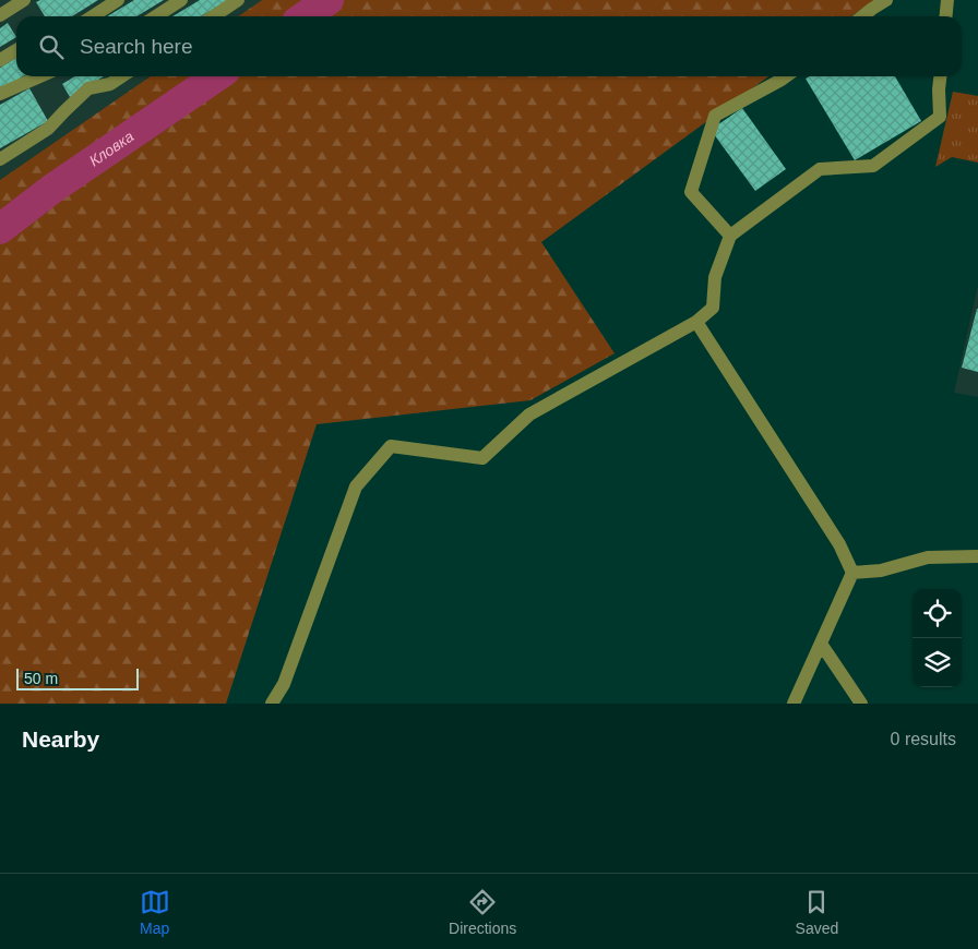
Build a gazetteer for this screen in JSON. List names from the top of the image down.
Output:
{
  "water": ["Кловка"],
  "scale_bar": "50 m",
  "page": {
    "search": "Search here",
    "scale": "50 m",
    "heading": ["Nearby", "0 results"],
    "nav": ["Map", "Directions", "Saved"]
  }
}
